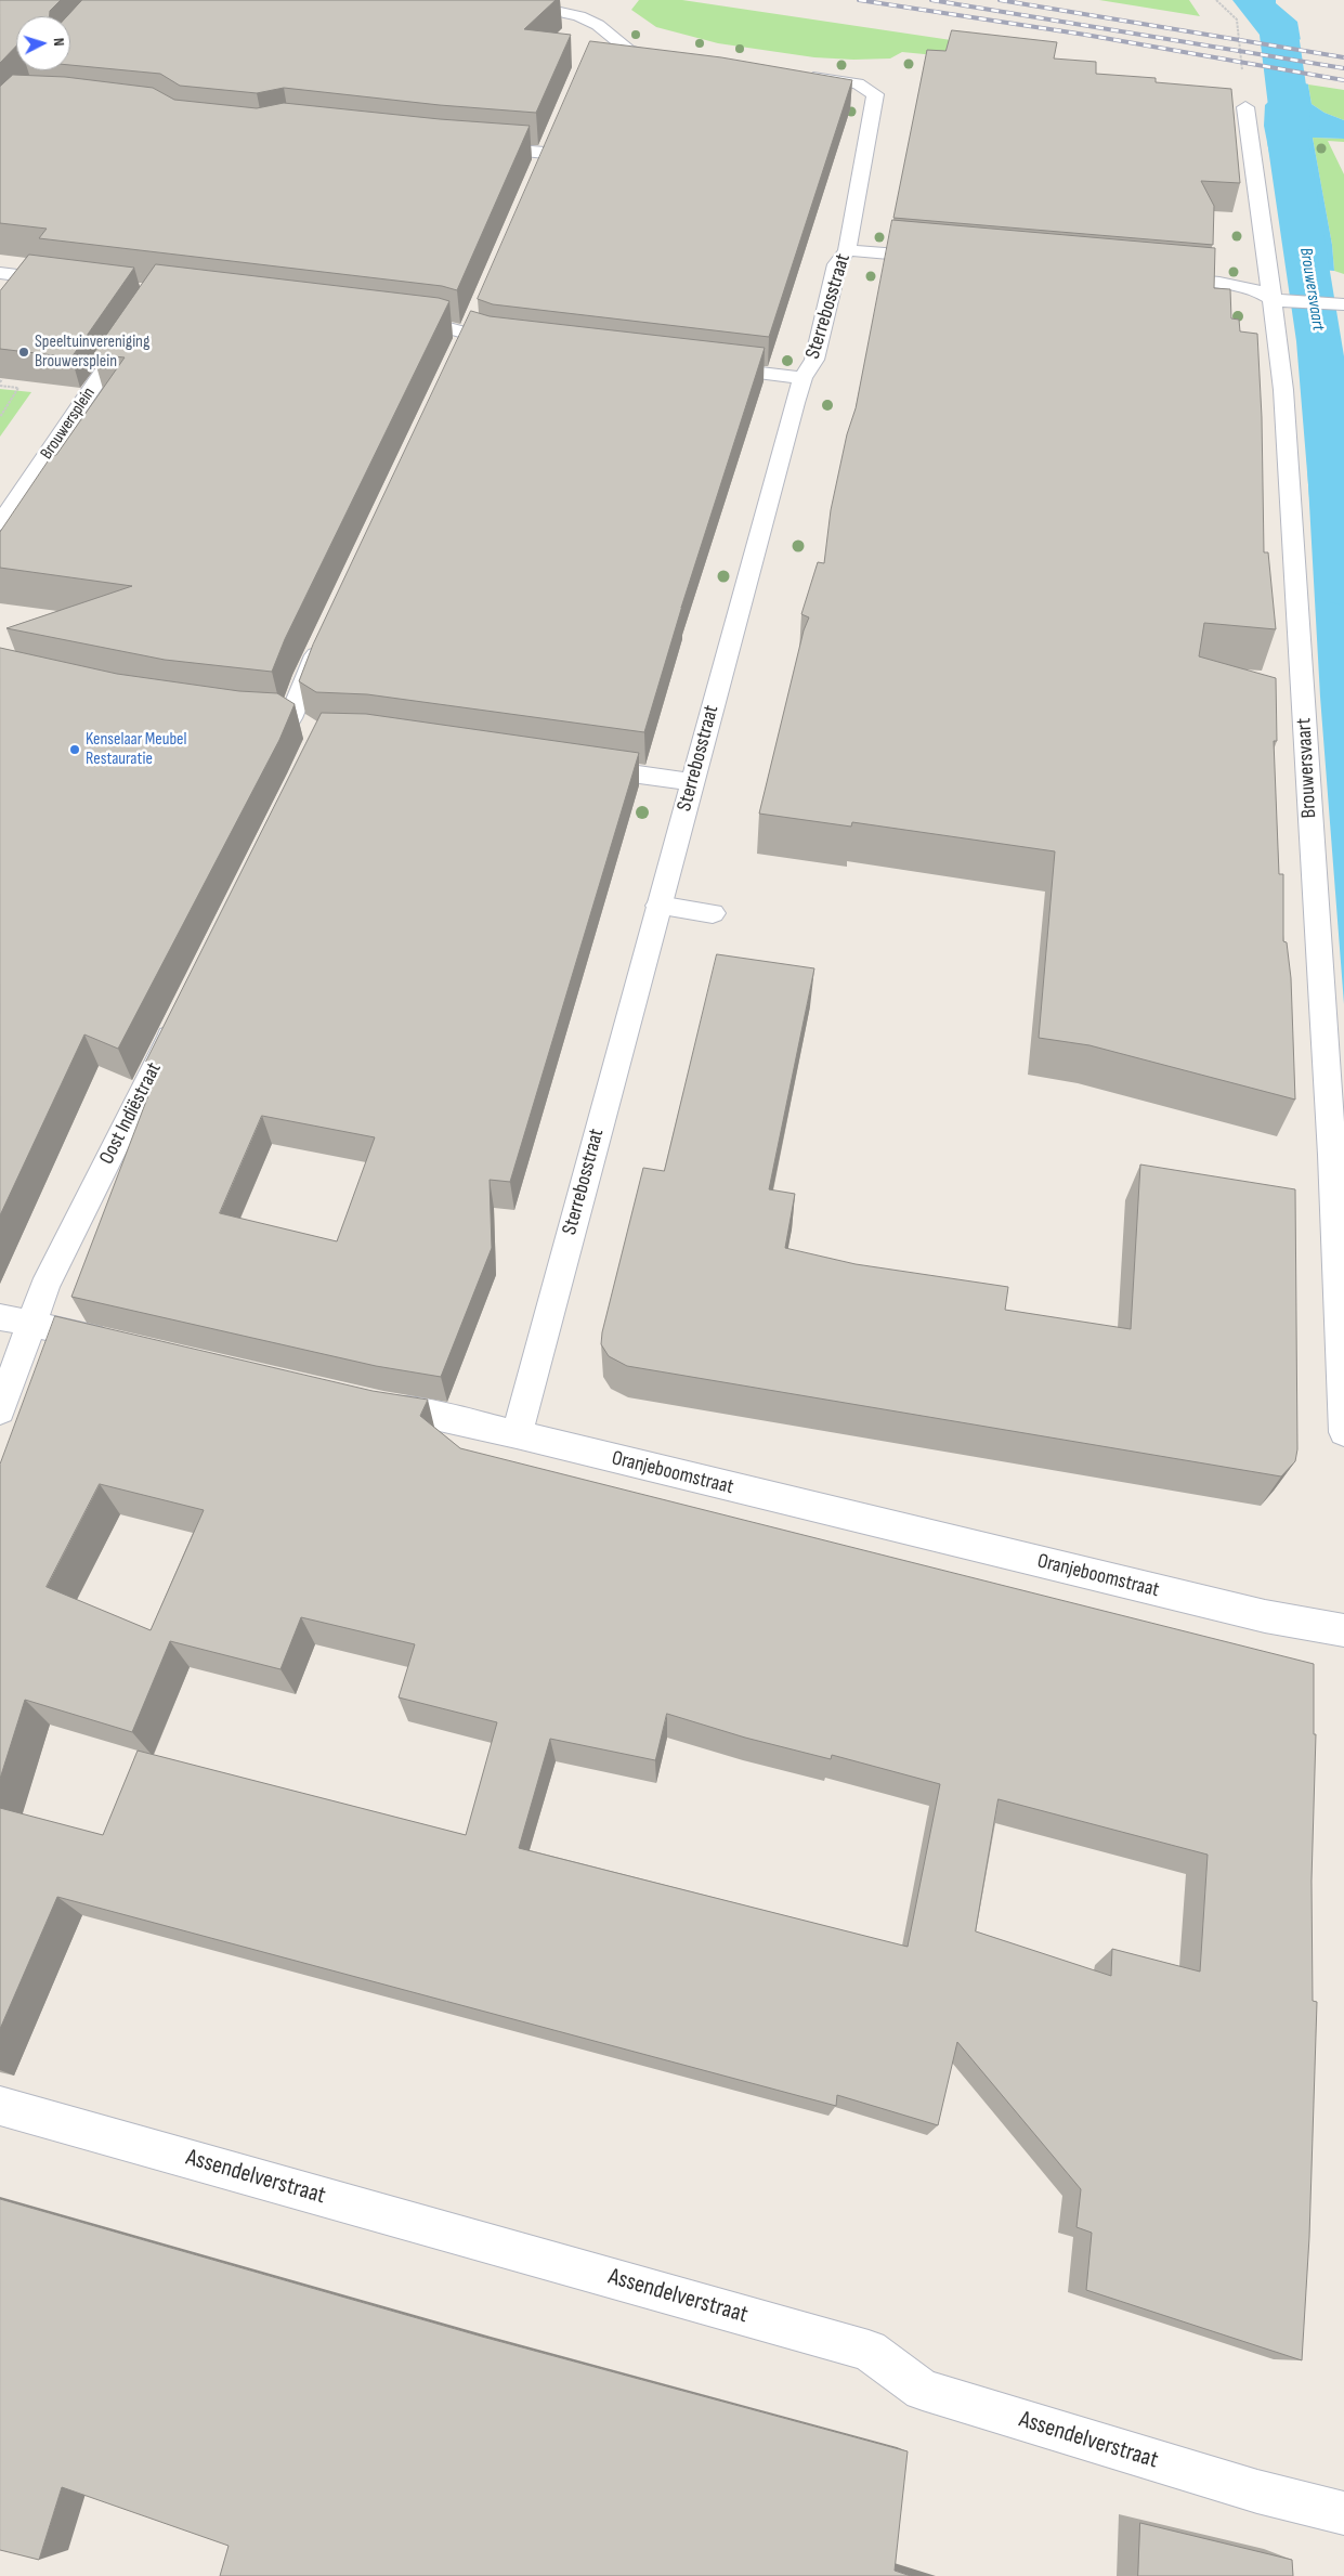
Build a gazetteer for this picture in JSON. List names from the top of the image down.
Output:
{
  "streets": {
    "street": [
      "Sterrebosstraat",
      "Brouwersplein",
      "Brouwersvaart",
      "Oost Indiëstraat",
      "Oranjeboomstraat",
      "Assendelverstraat"
    ]
  },
  "crossings": [
    ["Sterrebosstraat", "Oranjeboomstraat"]
  ],
  "water": ["Brouwersvaart"],
  "places": ["Speeltuinvereniging Brouwersplein", "Kenselaar Meubel Restauratie"],
  "north": "right"
}
